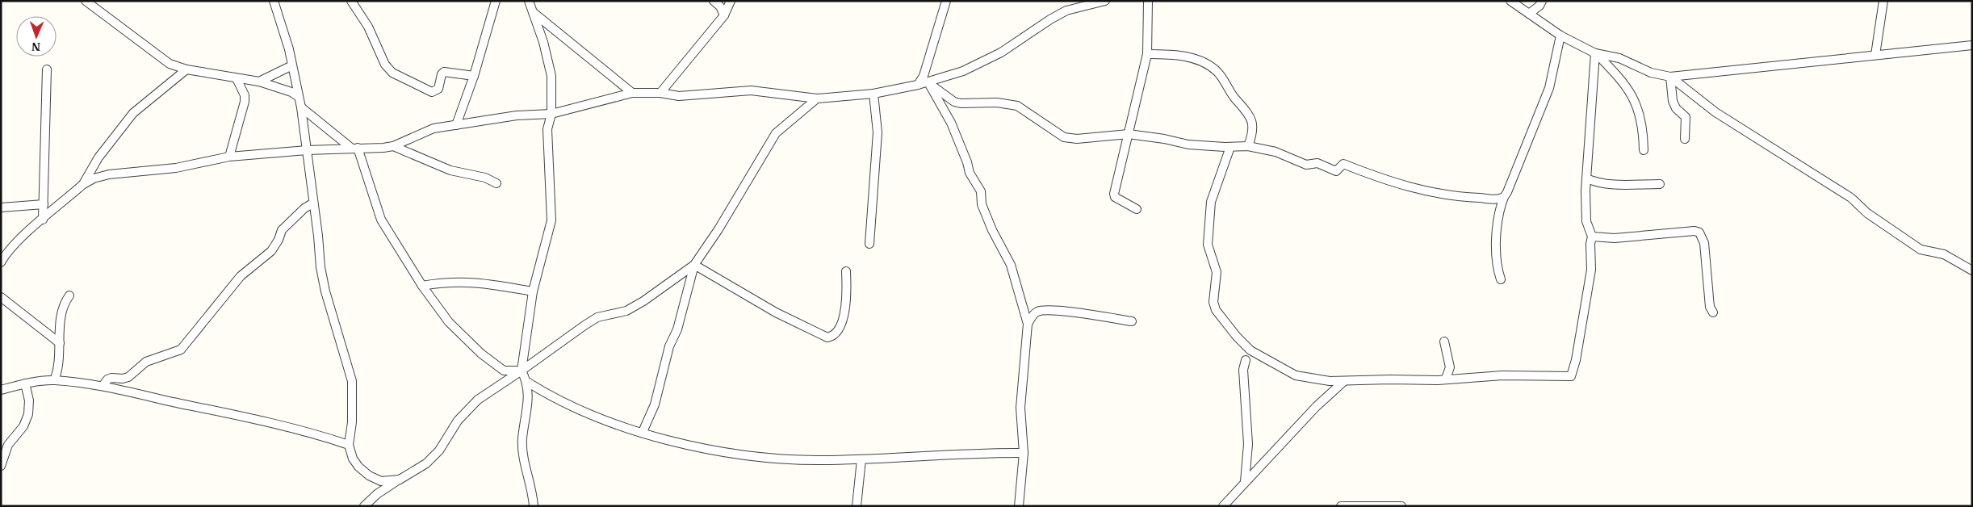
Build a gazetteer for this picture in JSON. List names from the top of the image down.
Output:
{
  "north": "bottom"
}
